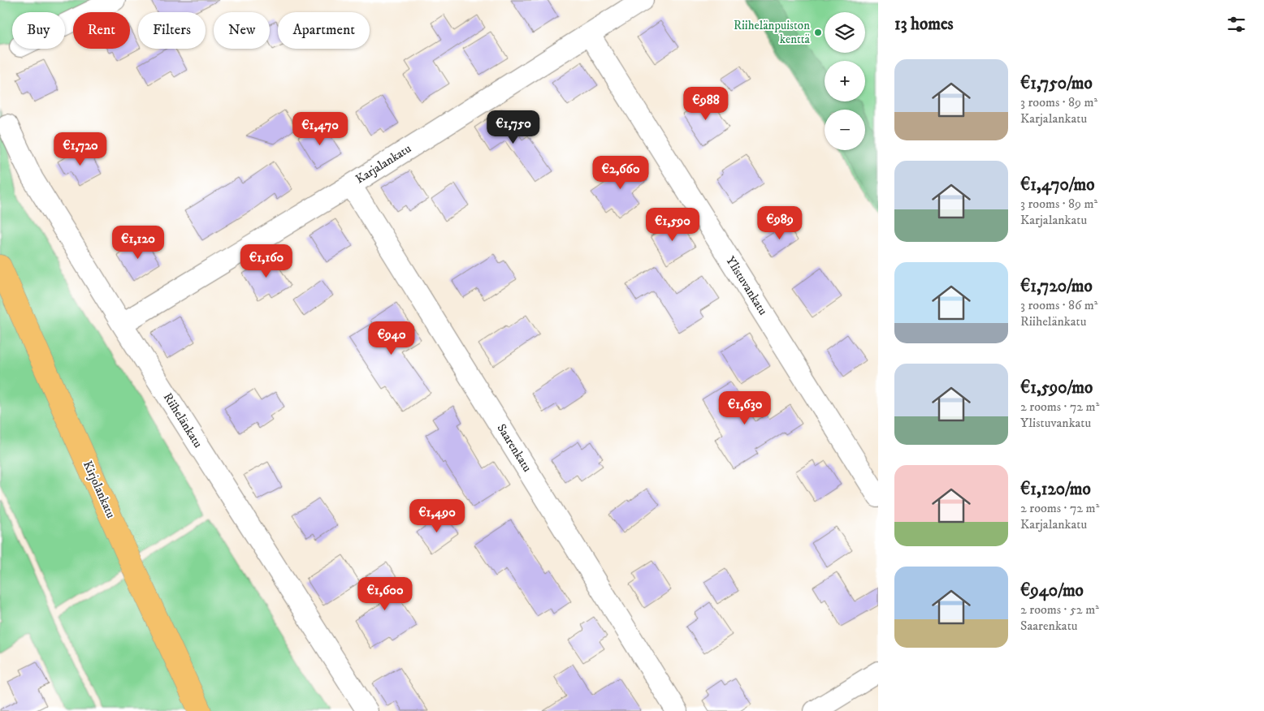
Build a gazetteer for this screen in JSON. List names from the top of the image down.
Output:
{
  "streets": {
    "main road": ["Kirjolankatu"],
    "street": [
      "Karjalankatu",
      "Ylistuvankatu",
      "Riihelänkatu",
      "Saarenkatu"
    ]
  },
  "crossings": [
    ["Karjalankatu", "Ylistuvankatu"],
    ["Karjalankatu", "Riihelänkatu"],
    ["Karjalankatu", "Saarenkatu"]
  ],
  "places": ["Riihelänpuiston kenttä"],
  "page": {
    "heading": "13 homes",
    "map_buttons": ["+", "−"],
    "chip": [
      "Buy",
      "Rent",
      "Filters",
      "New",
      "Apartment"
    ],
    "list": [
      {
        "name": "€1,750/mo",
        "note": "3 rooms · 89 m² · Karjalankatu"
      },
      {
        "name": "€1,470/mo",
        "note": "3 rooms · 89 m² · Karjalankatu"
      },
      {
        "name": "€1,720/mo",
        "note": "3 rooms · 86 m² · Riihelänkatu"
      },
      {
        "name": "€1,590/mo",
        "note": "2 rooms · 72 m² · Ylistuvankatu"
      },
      {
        "name": "€1,120/mo",
        "note": "2 rooms · 72 m² · Karjalankatu"
      },
      {
        "name": "€940/mo",
        "note": "2 rooms · 52 m² · Saarenkatu"
      }
    ],
    "price": [
      "€988",
      "€1,750",
      "€1,470",
      "€1,720",
      "€2,660",
      "€989",
      "€1,590",
      "€1,120",
      "€1,160",
      "€940",
      "€1,630",
      "€1,490",
      "€1,600"
    ]
  }
}
